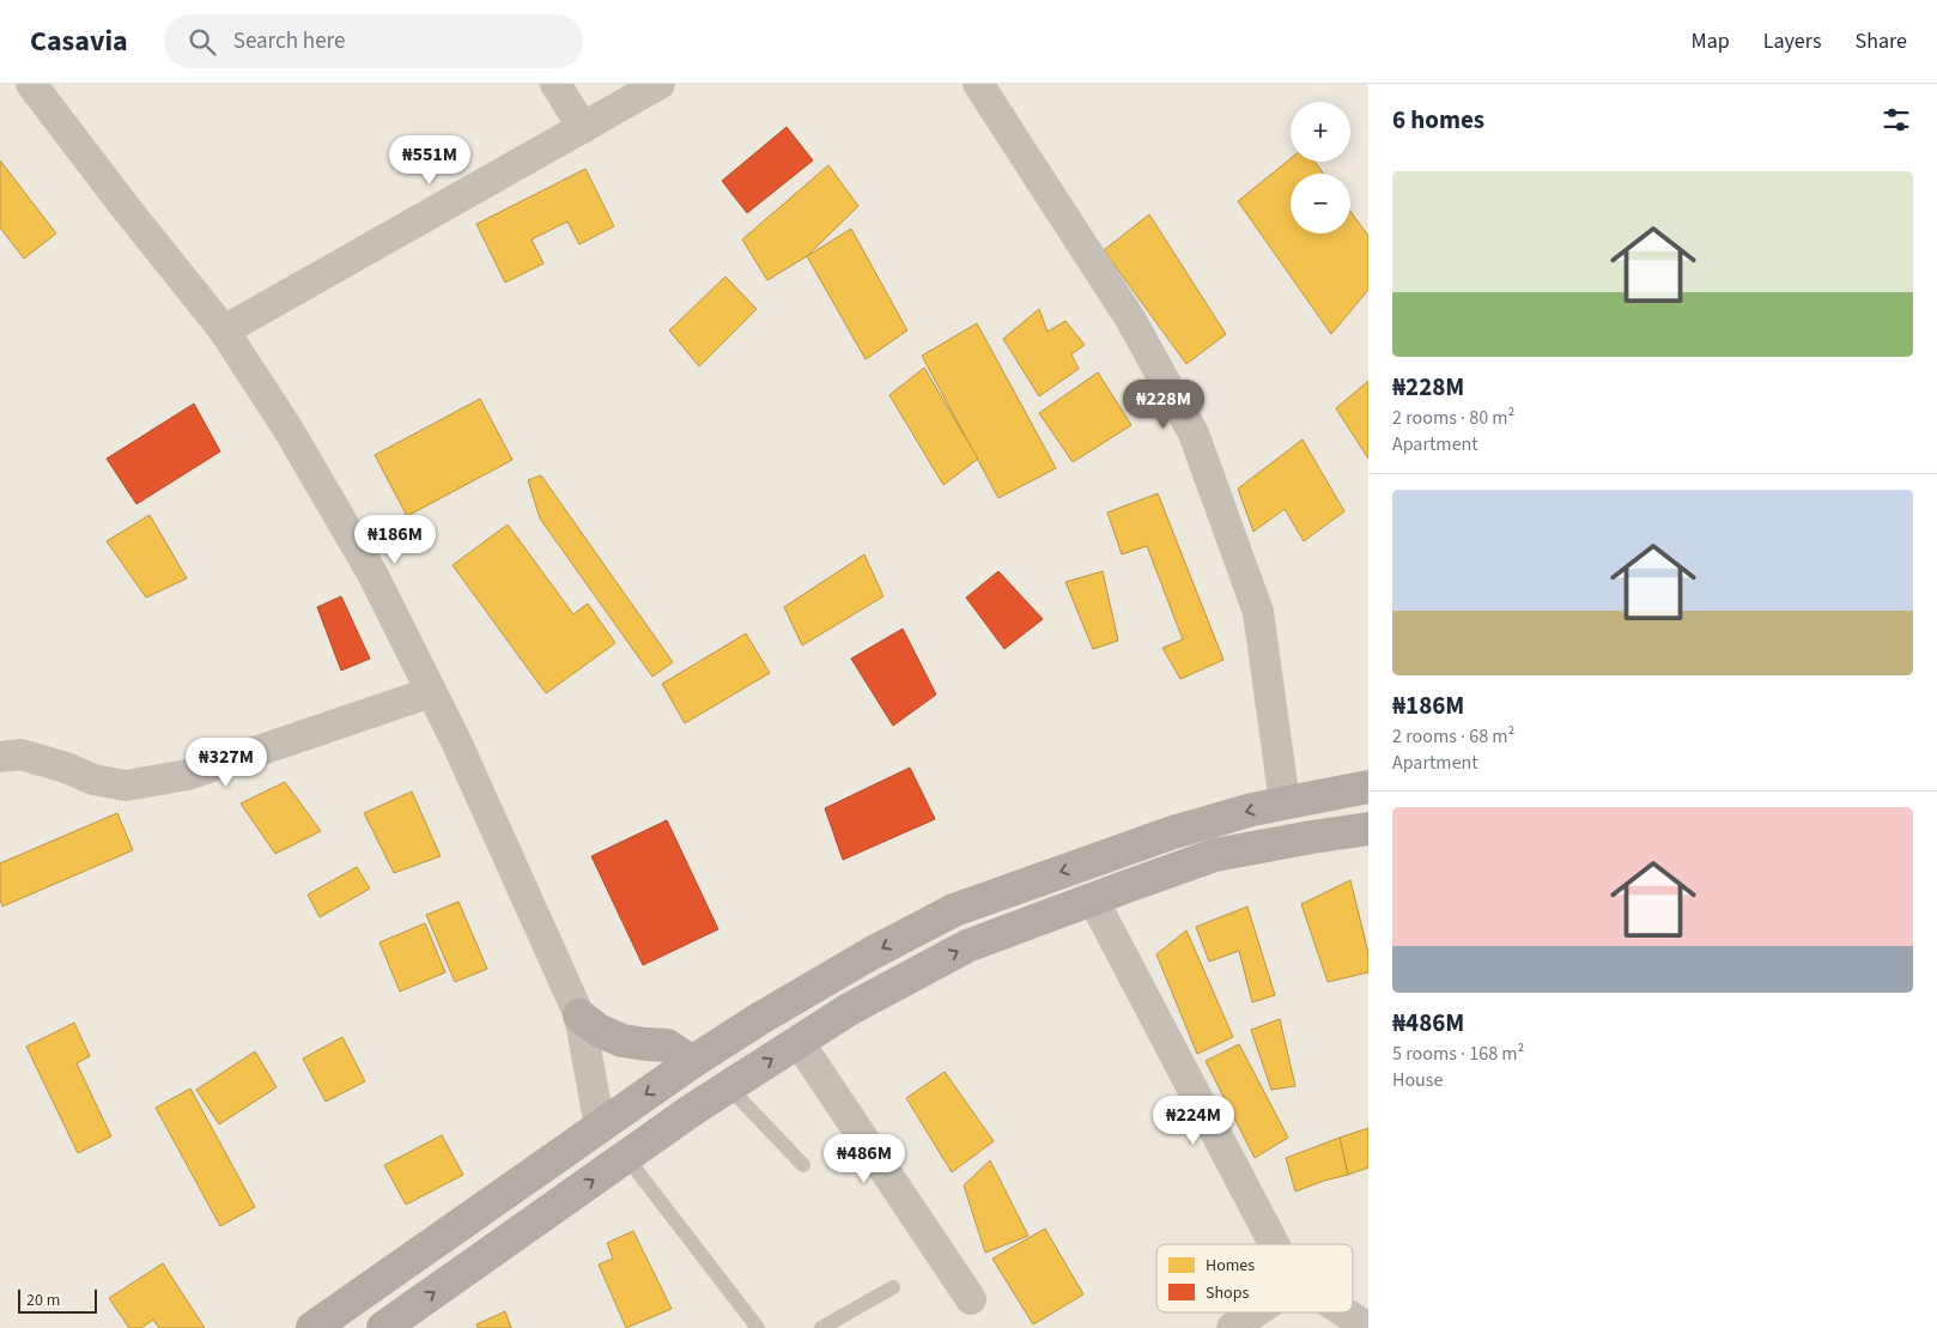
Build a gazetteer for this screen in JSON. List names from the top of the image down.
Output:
{
  "legend": ["Homes", "Shops"],
  "scale_bar": "20 m",
  "page": {
    "header": "Casavia",
    "search": "Search here",
    "nav": ["Map", "Layers", "Share"],
    "heading": "6 homes",
    "map_buttons": ["+", "−"],
    "price": [
      "₦551M",
      "₦228M",
      "₦186M",
      "₦327M",
      "₦224M",
      "₦486M"
    ],
    "list": [
      {
        "name": "₦228M",
        "note": "2 rooms · 80 m² · Apartment"
      },
      {
        "name": "₦186M",
        "note": "2 rooms · 68 m² · Apartment"
      },
      {
        "name": "₦486M",
        "note": "5 rooms · 168 m² · House"
      }
    ],
    "scale": "20 m"
  }
}
